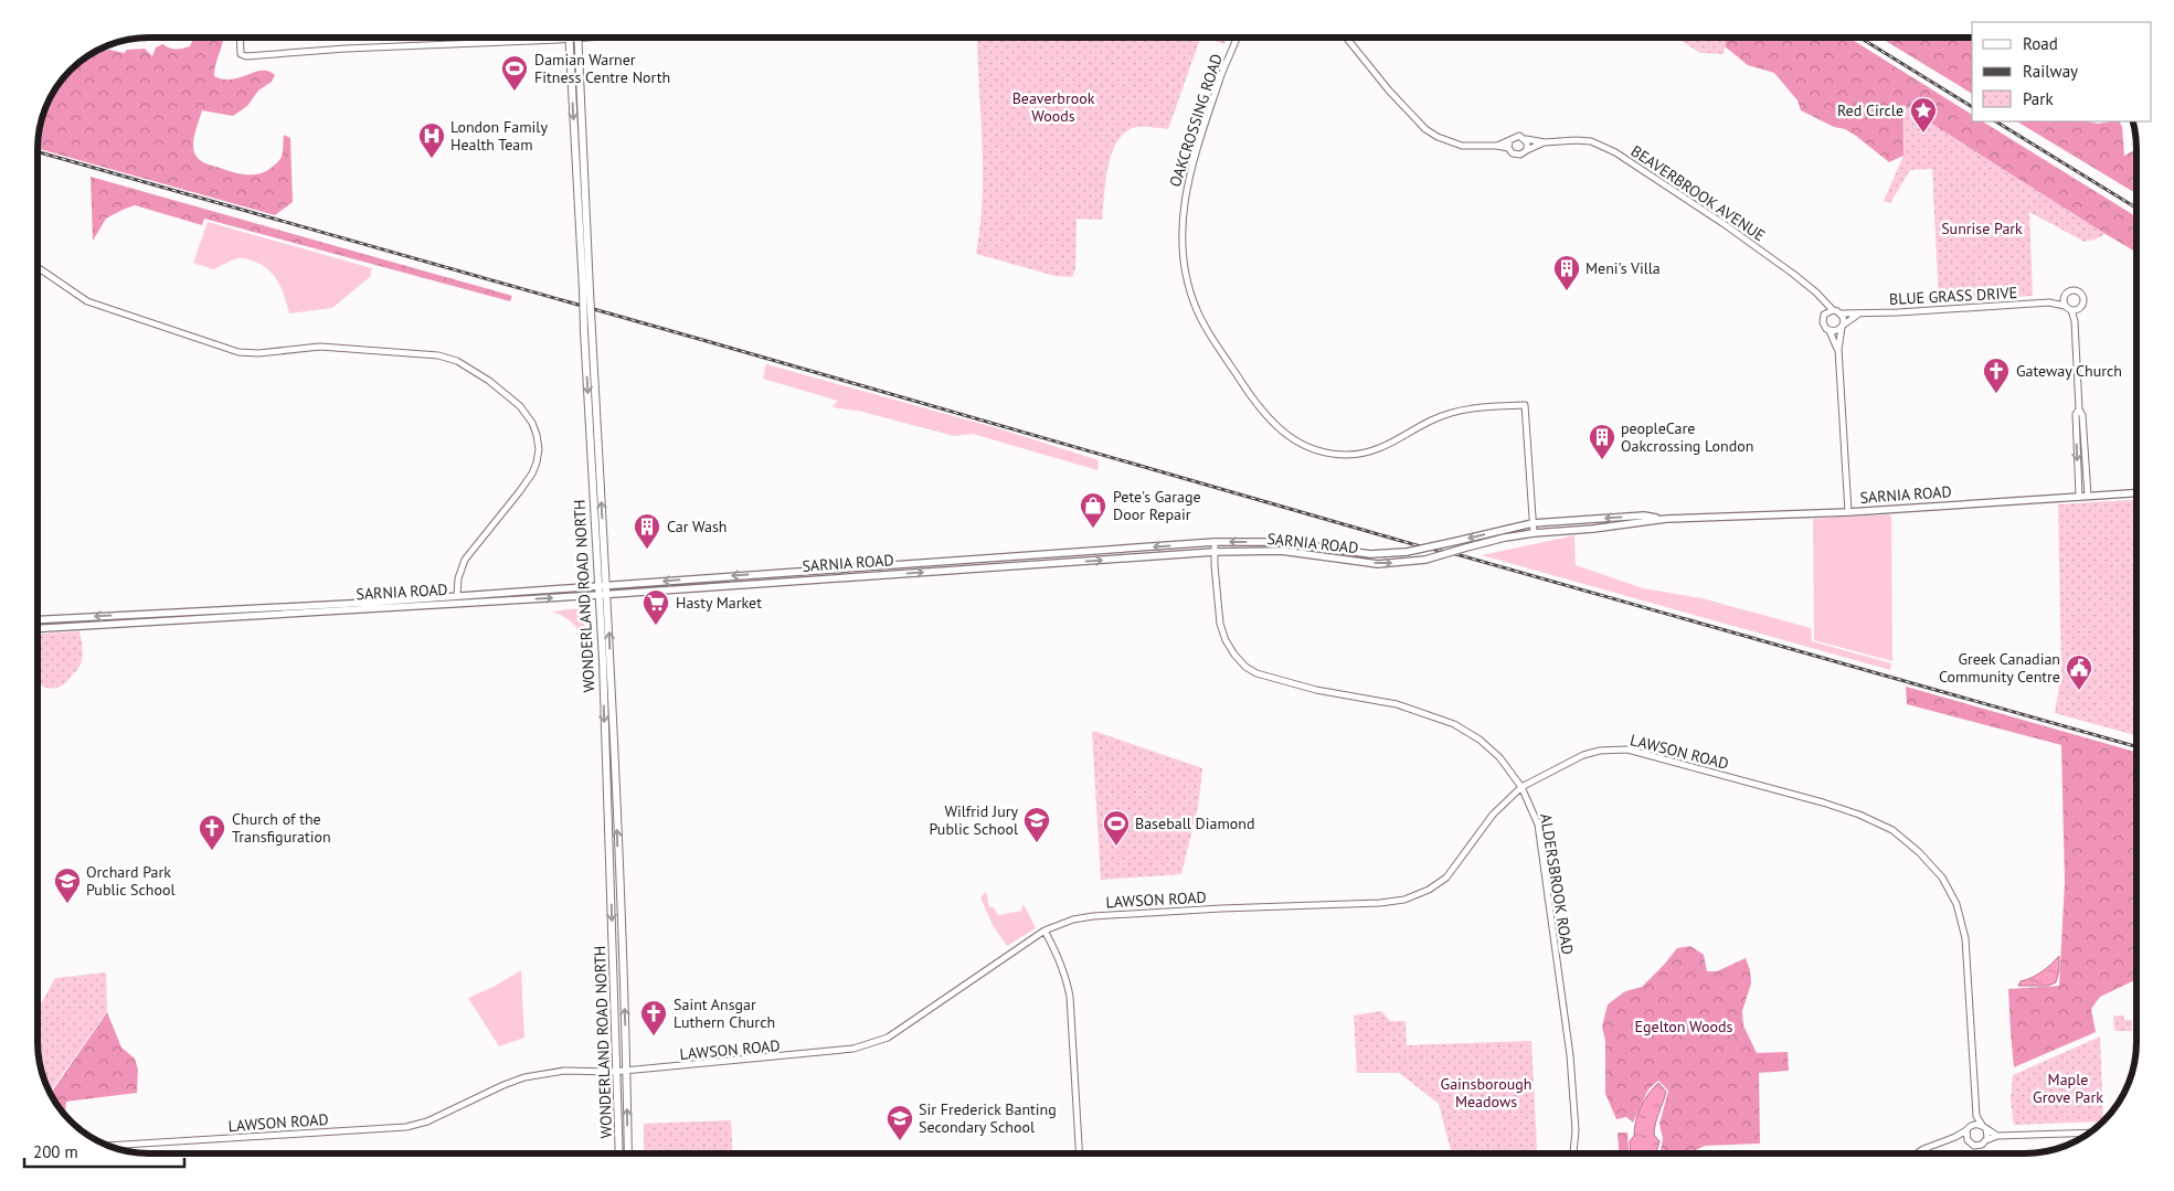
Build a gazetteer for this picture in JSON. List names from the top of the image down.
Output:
{
  "streets": {
    "main road": ["SARNIA ROAD", "WONDERLAND ROAD NORTH"],
    "street": [
      "OAKCROSSING ROAD",
      "BEAVERBROOK AVENUE",
      "BLUE GRASS DRIVE",
      "LAWSON ROAD",
      "ALDERSBROOK ROAD"
    ]
  },
  "crossings": [
    ["OAKCROSSING ROAD", "SARNIA ROAD"],
    ["BEAVERBROOK AVENUE", "BLUE GRASS DRIVE"],
    ["SARNIA ROAD", "WONDERLAND ROAD NORTH"],
    ["SARNIA ROAD", "ALDERSBROOK ROAD"],
    ["WONDERLAND ROAD NORTH", "LAWSON ROAD"],
    ["LAWSON ROAD", "ALDERSBROOK ROAD"]
  ],
  "parks": [
    "Beaverbrook Woods",
    "Sunrise Park",
    "Egelton Woods",
    "Maple Grove Park",
    "Gainsborough Meadows"
  ],
  "places": {
    "sports": ["Damian Warner Fitness Centre North", "Baseball Diamond"],
    "place": ["Red Circle"],
    "hospital": ["London Family Health Team"],
    "building": ["Meni's Villa", "peopleCare Oakcrossing London", "Car Wash"],
    "church": ["Gateway Church", "Church of the Transfiguration", "Saint Ansgar Luthern Church"],
    "shop": ["Pete's Garage Door Repair"],
    "supermarket": ["Hasty Market"],
    "public building": ["Greek Canadian Community Centre"],
    "school or university": ["Wilfrid Jury Public School", "Orchard Park Public School", "Sir Frederick Banting Secondary School"]
  },
  "legend": ["Road", "Railway", "Park"],
  "scale_bar": "200 m"
}
